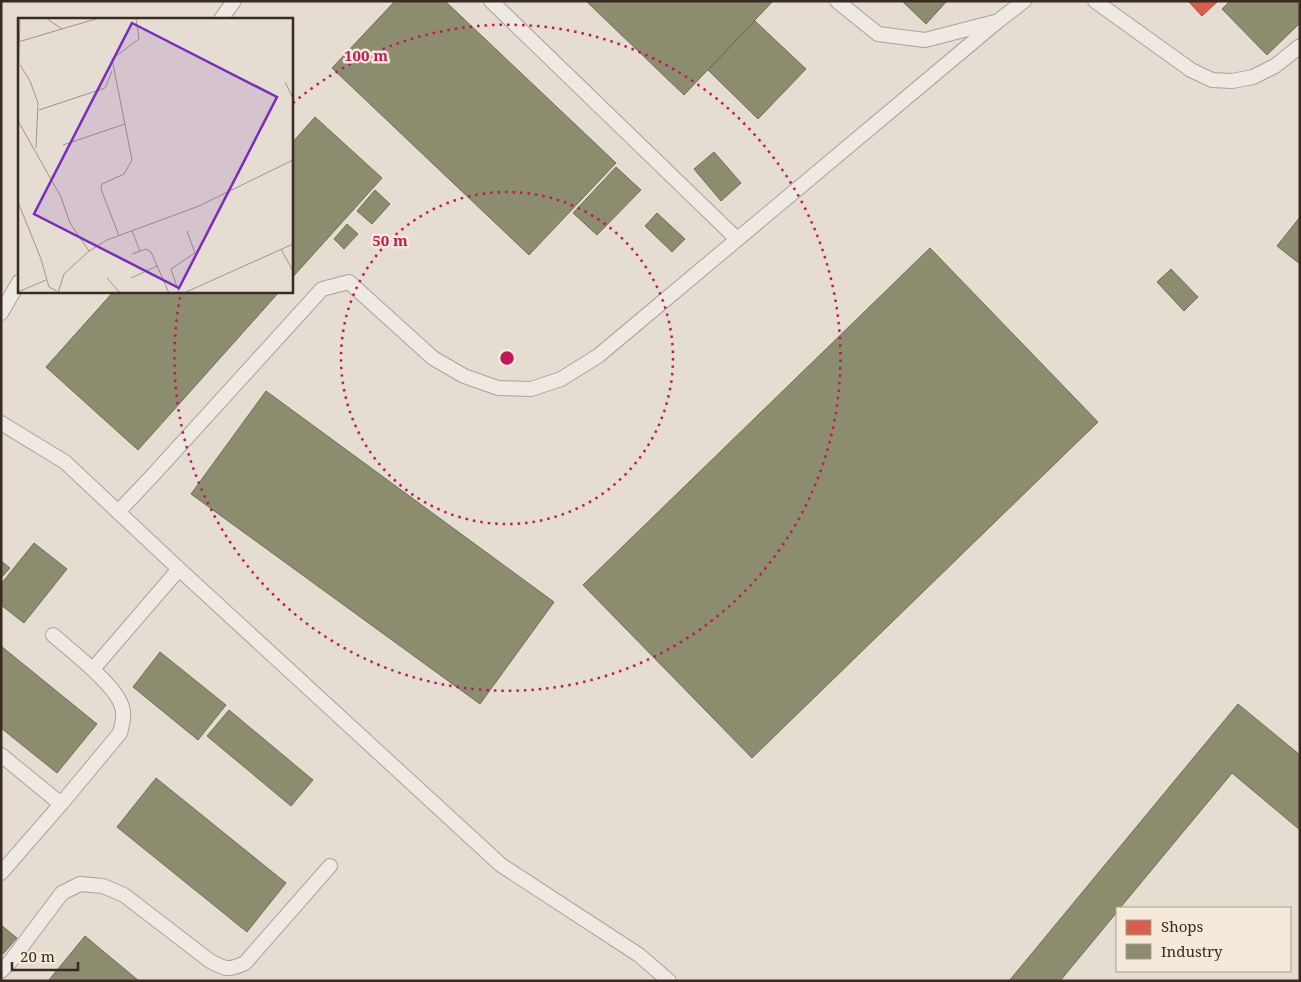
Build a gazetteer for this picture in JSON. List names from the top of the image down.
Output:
{
  "legend": ["Shops", "Industry"],
  "scale_bar": "20 m",
  "rings": ["100 m", "50 m"]
}
